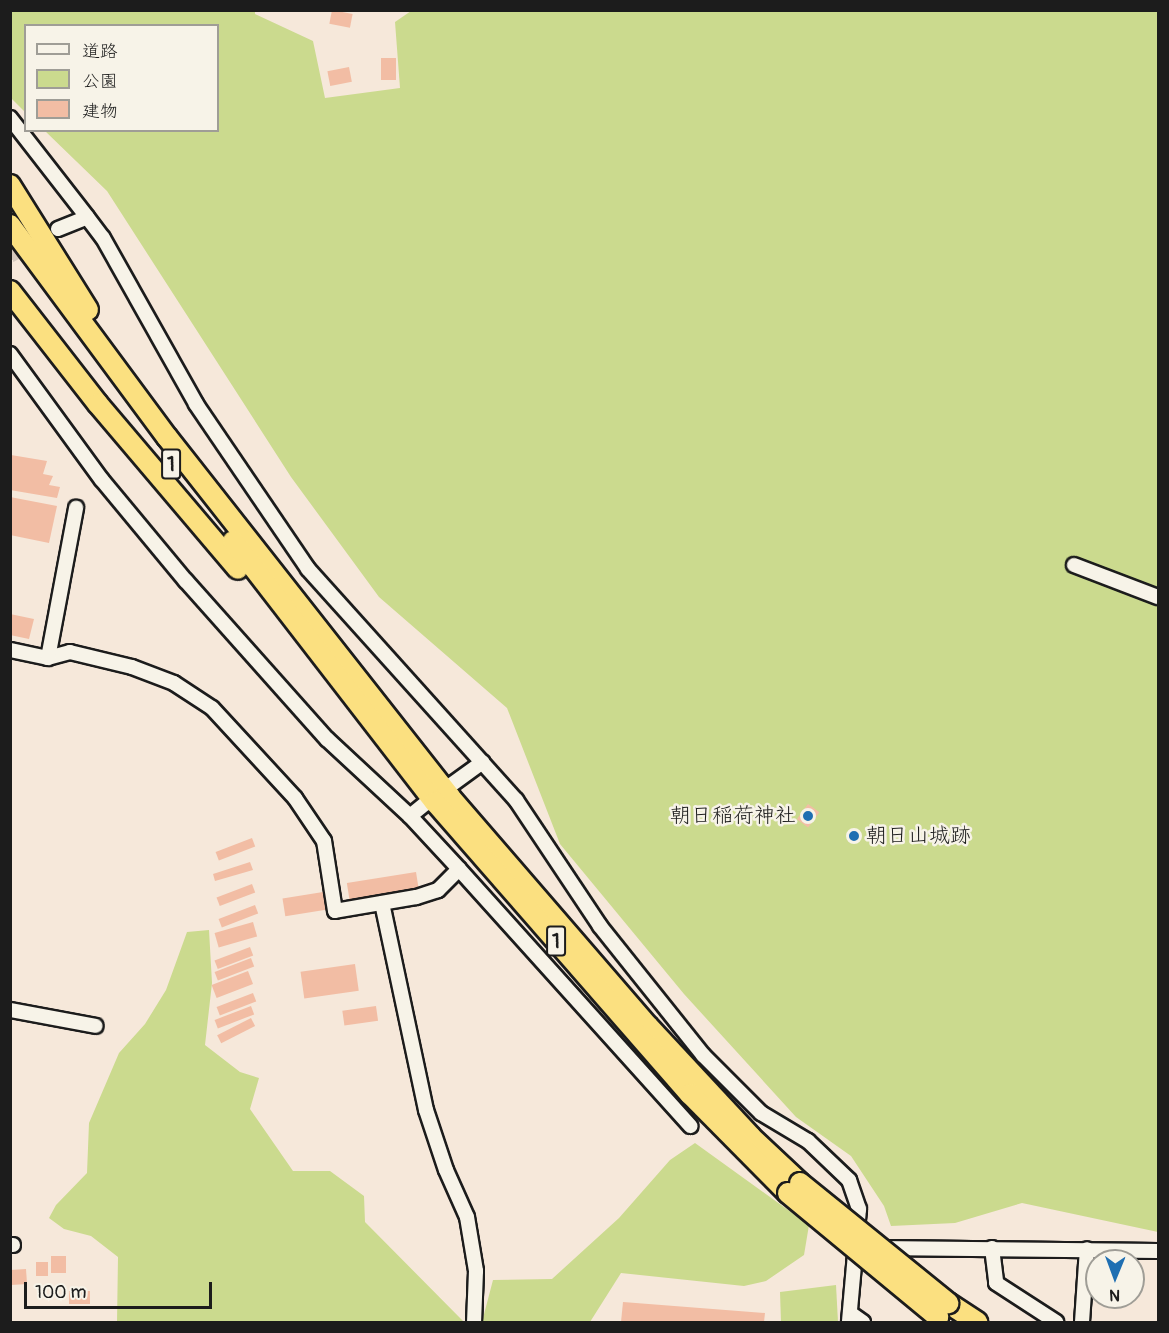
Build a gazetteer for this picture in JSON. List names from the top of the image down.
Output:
{
  "streets": {
    "highway": ["1"]
  },
  "places": ["朝日稲荷神社", "朝日山城跡"],
  "legend": ["道路", "公園", "建物"],
  "scale_bar": "100 m",
  "north": "bottom"
}
